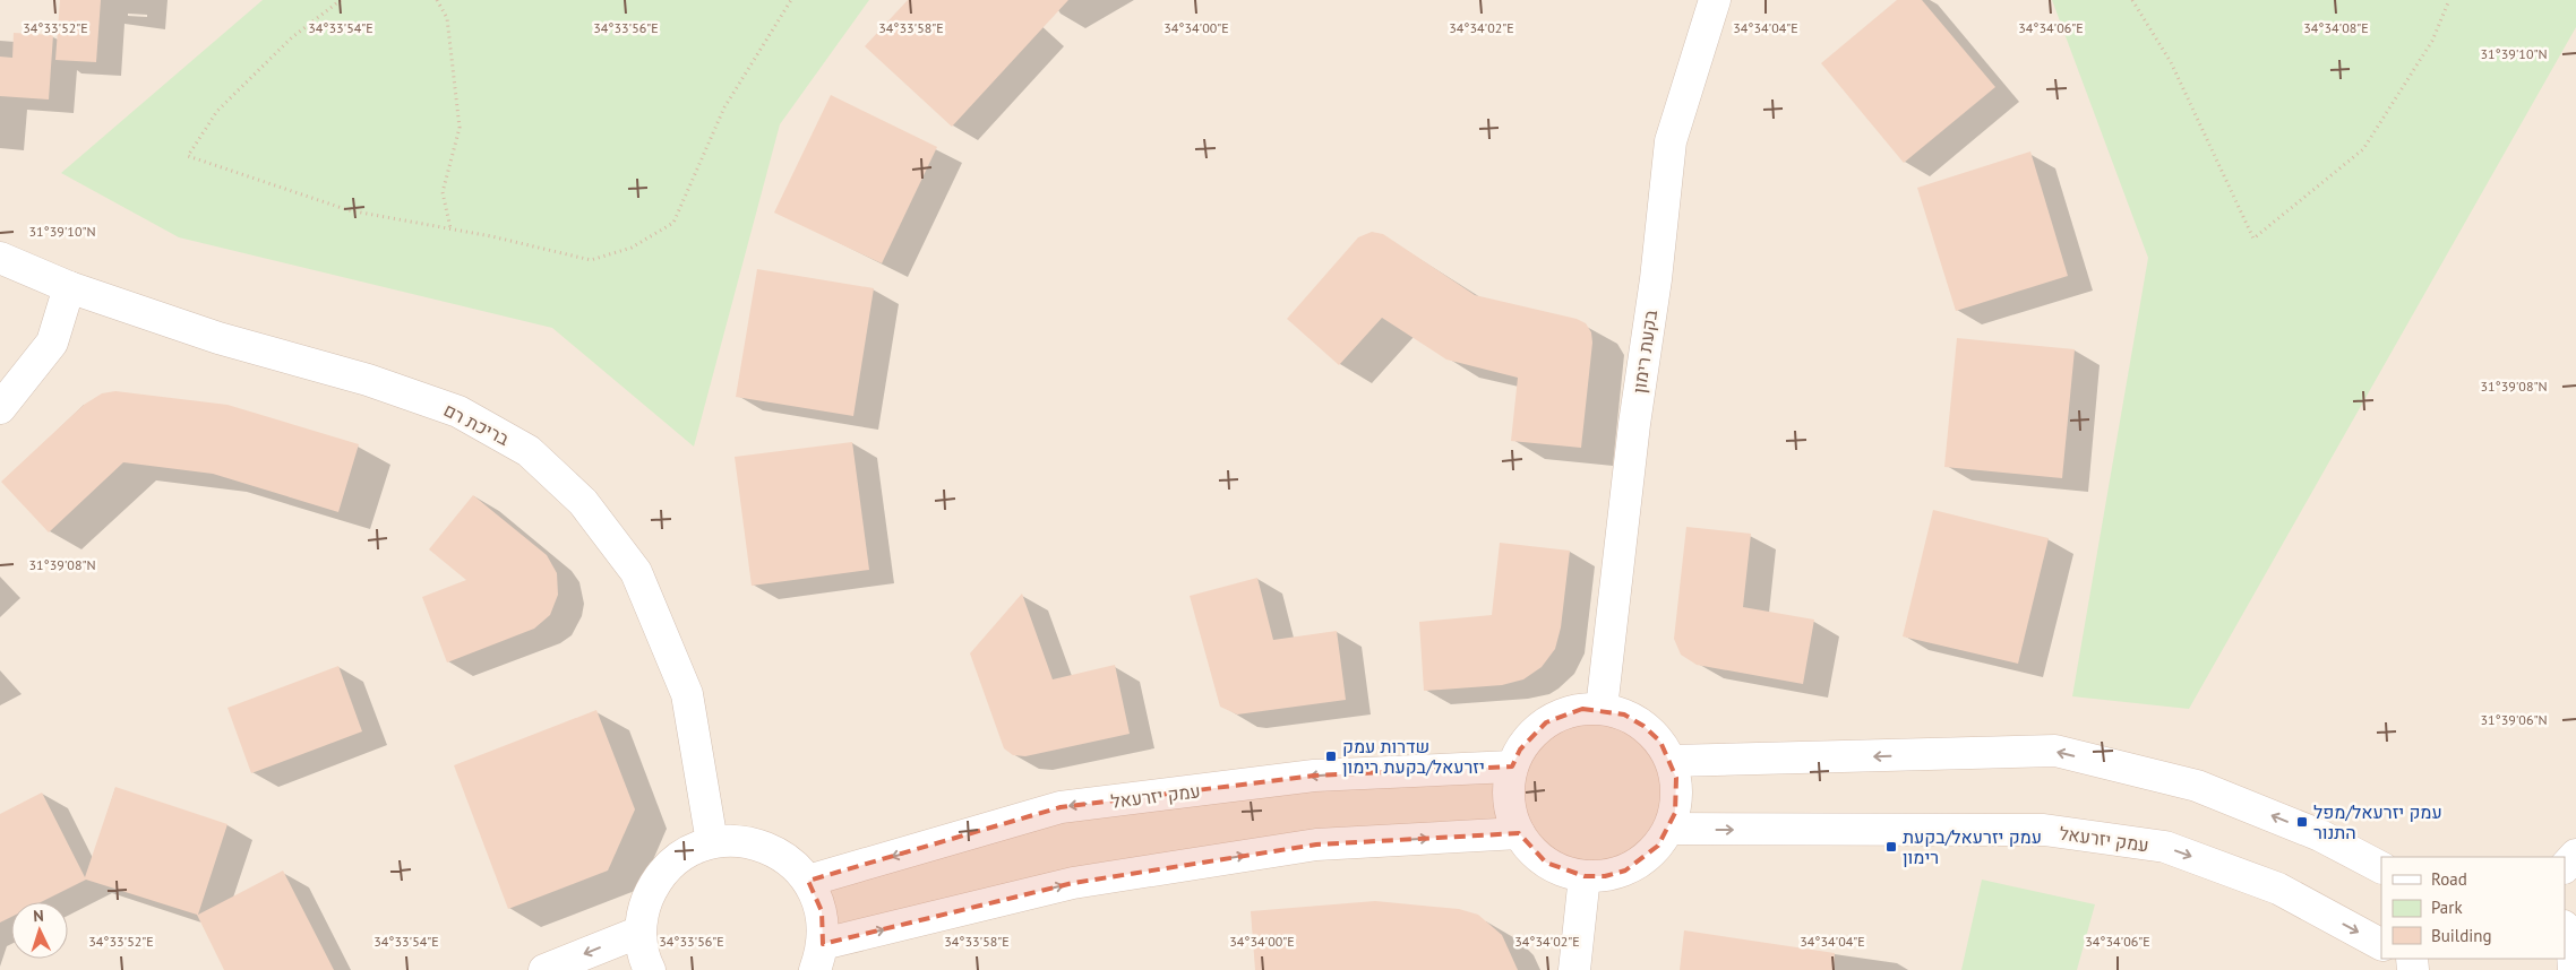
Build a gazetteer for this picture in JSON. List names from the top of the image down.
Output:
{
  "streets": {
    "main road": ["בקעת רימון", "בריכת רם", "עמק יזרעאל"]
  },
  "crossings": [
    ["בקעת רימון", "עמק יזרעאל"]
  ],
  "places": {
    "transit": ["שדרות עמק יזרעאל/בקעת רימון", "עמק יזרעאל/מפל התנור", "עמק יזרעאל/בקעת רימון"]
  },
  "legend": ["Road", "Park", "Building"],
  "north": "top",
  "coordinates": [
    "34°33'52\"E",
    "34°33'54\"E",
    "34°33'56\"E",
    "34°33'58\"E",
    "34°34'00\"E",
    "34°34'02\"E",
    "34°34'04\"E",
    "34°34'06\"E",
    "34°34'08\"E",
    "31°39'10\"N",
    "31°39'08\"N",
    "31°39'06\"N"
  ]
}
